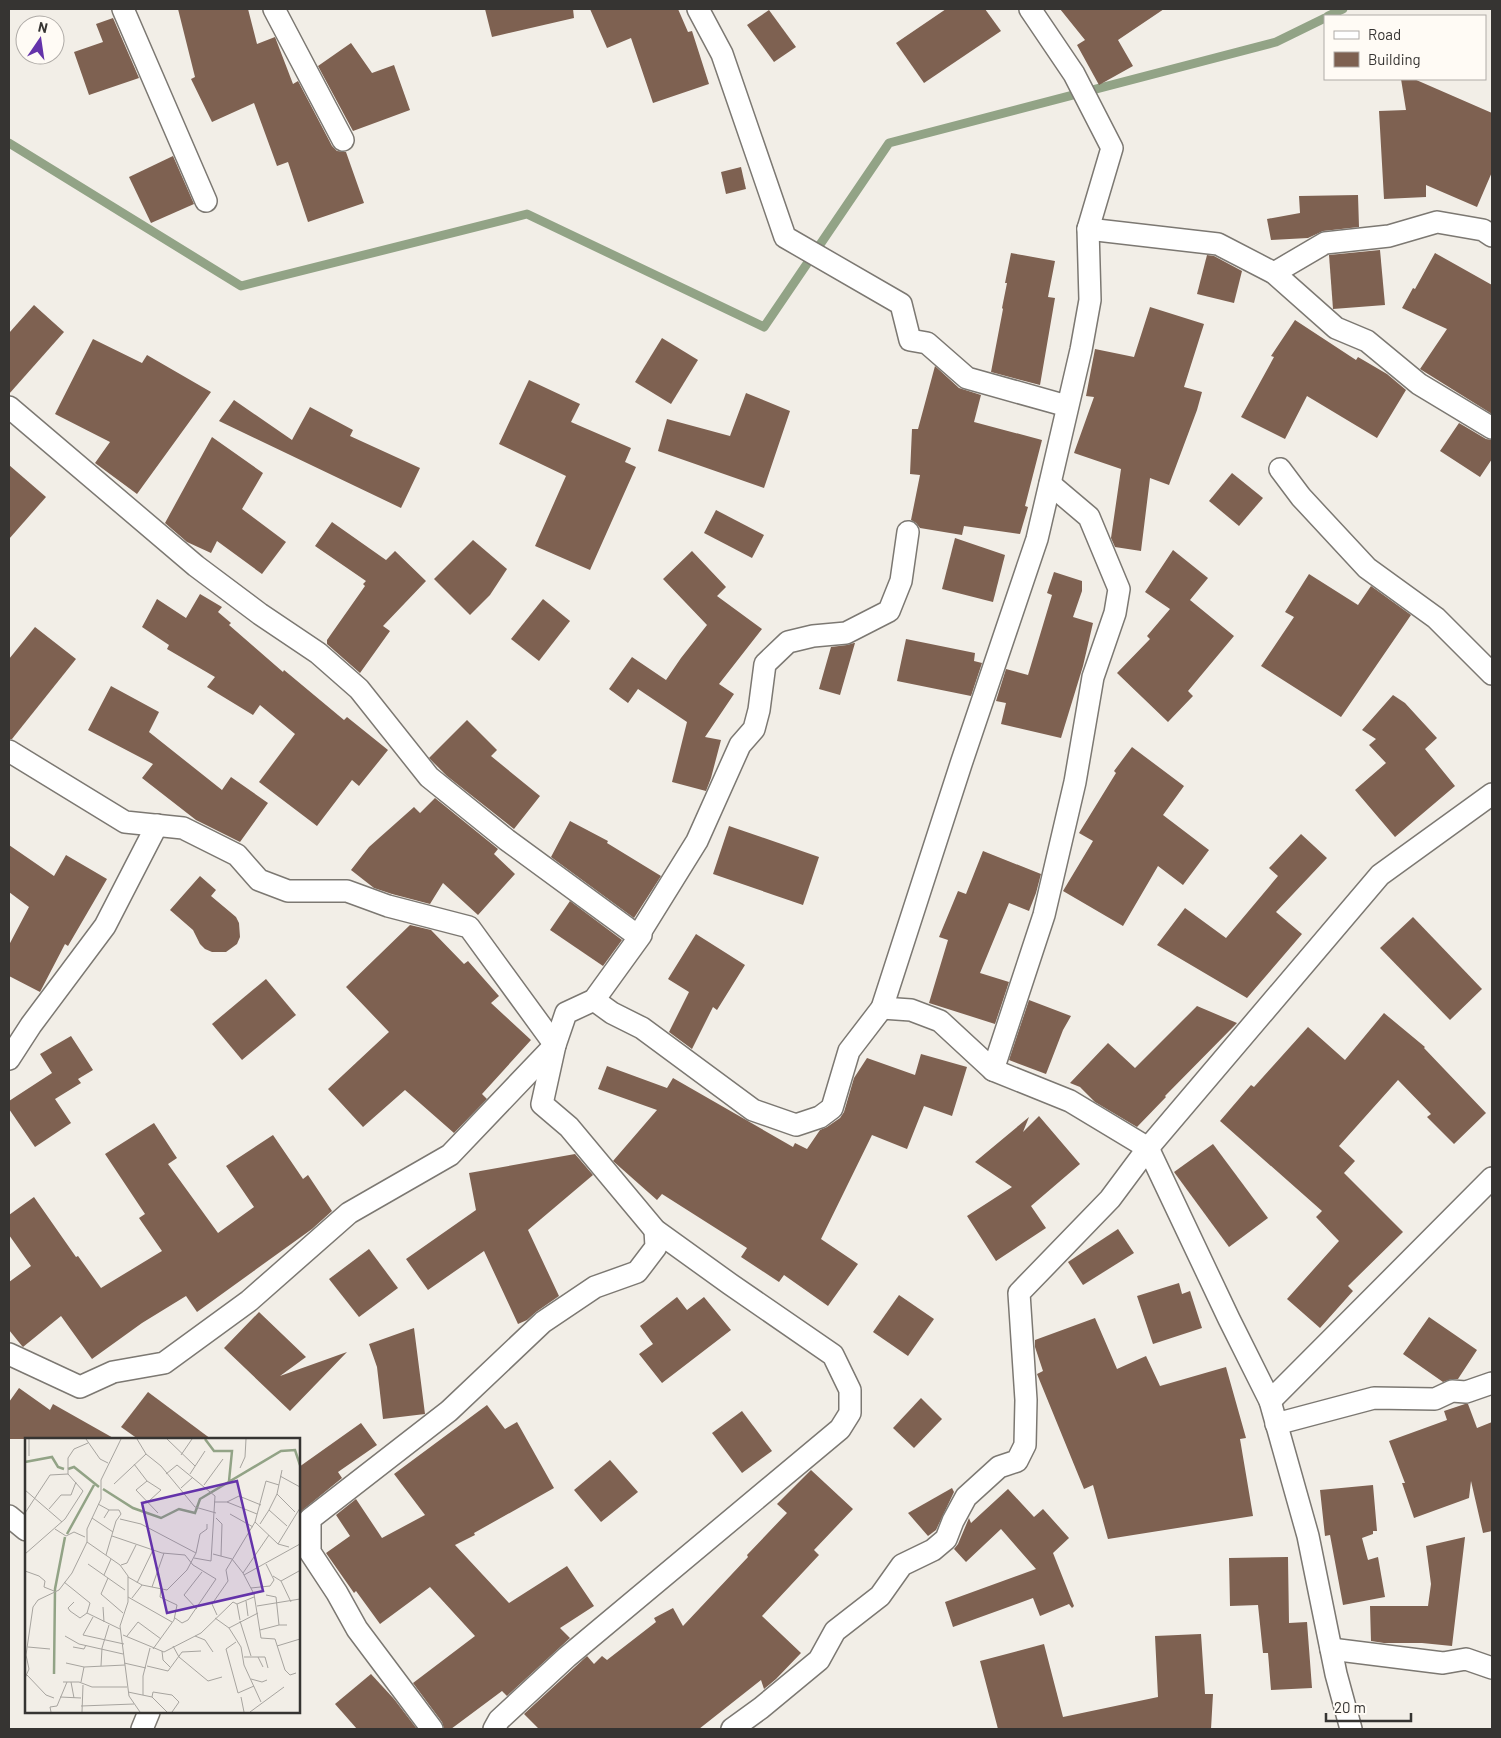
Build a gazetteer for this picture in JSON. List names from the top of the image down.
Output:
{
  "legend": ["Road", "Building"],
  "scale_bar": "20 m",
  "north": "top"
}
